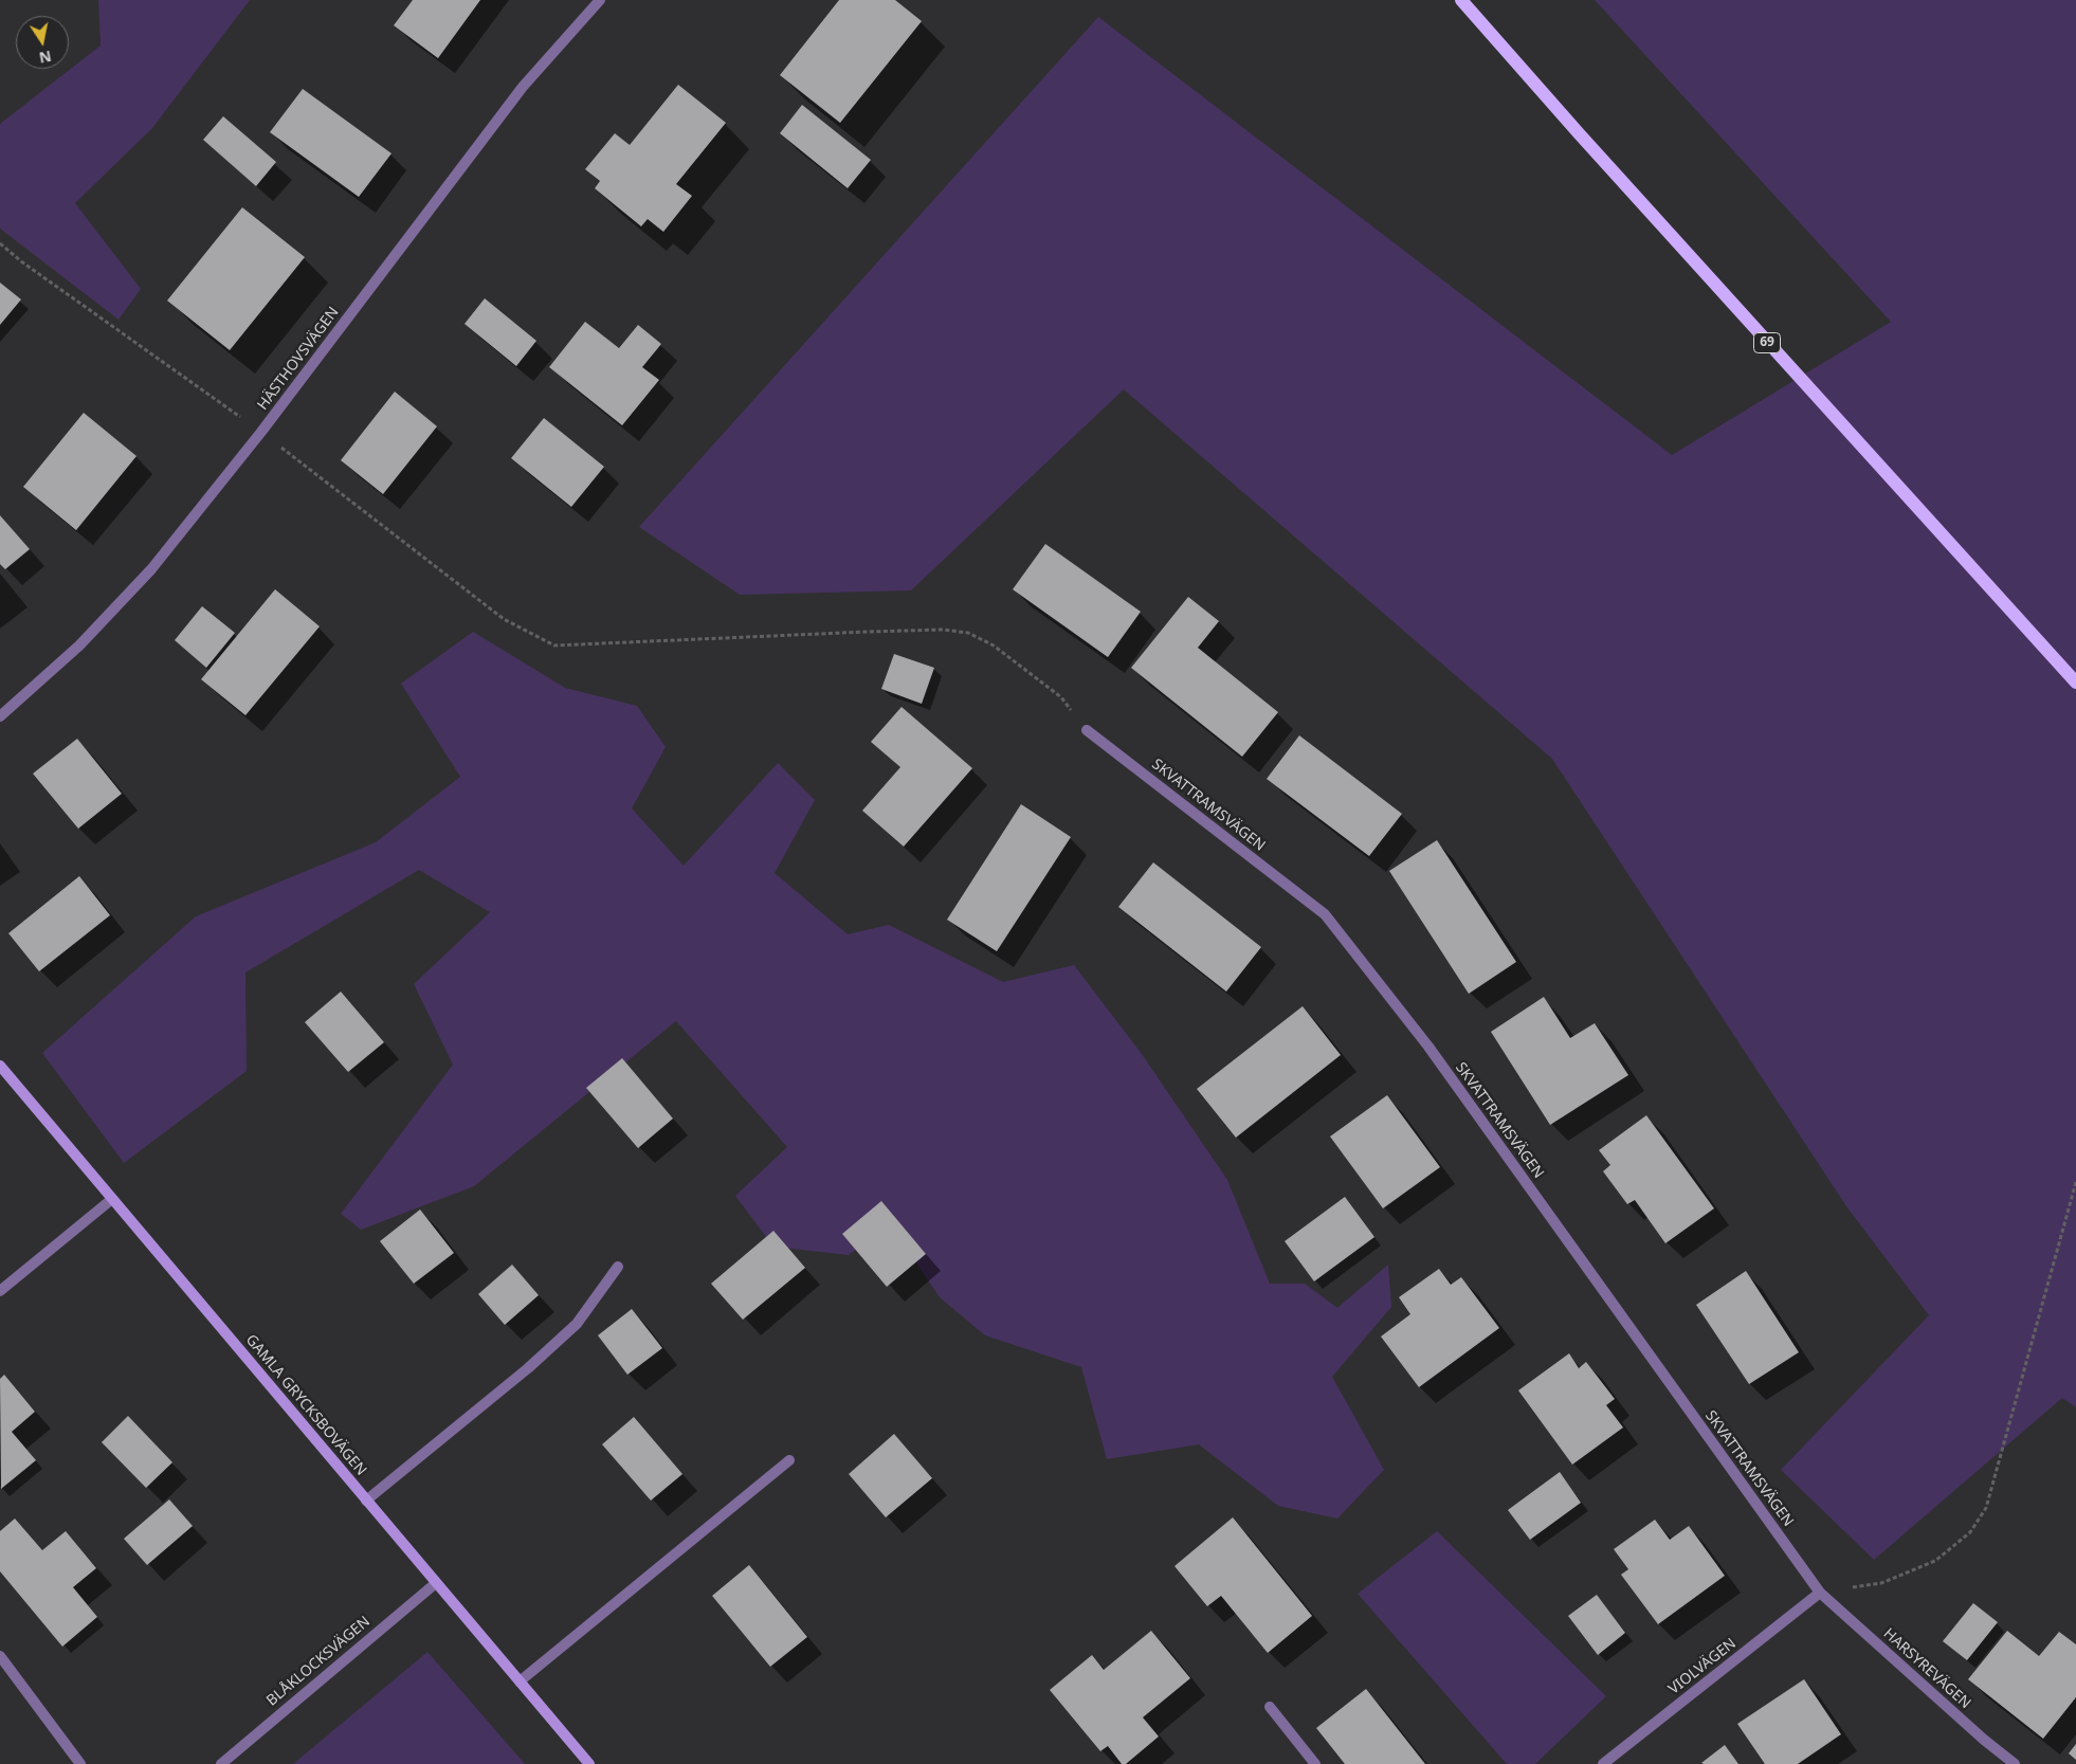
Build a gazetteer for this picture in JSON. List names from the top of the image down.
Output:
{
  "streets": {
    "main road": ["69"],
    "street": [
      "HÄSTHOVSVÄGEN",
      "SKVATTRAMSVÄGEN",
      "GAMLA GRYCKSBOVÄGEN",
      "BLÅKLOCKSVÄGEN",
      "VIOLVÄGEN",
      "HARSYREVÄGEN"
    ]
  },
  "crossings": [
    ["SKVATTRAMSVÄGEN", "VIOLVÄGEN"],
    ["SKVATTRAMSVÄGEN", "HARSYREVÄGEN"],
    ["GAMLA GRYCKSBOVÄGEN", "BLÅKLOCKSVÄGEN"],
    ["VIOLVÄGEN", "HARSYREVÄGEN"]
  ],
  "north": "bottom"
}
